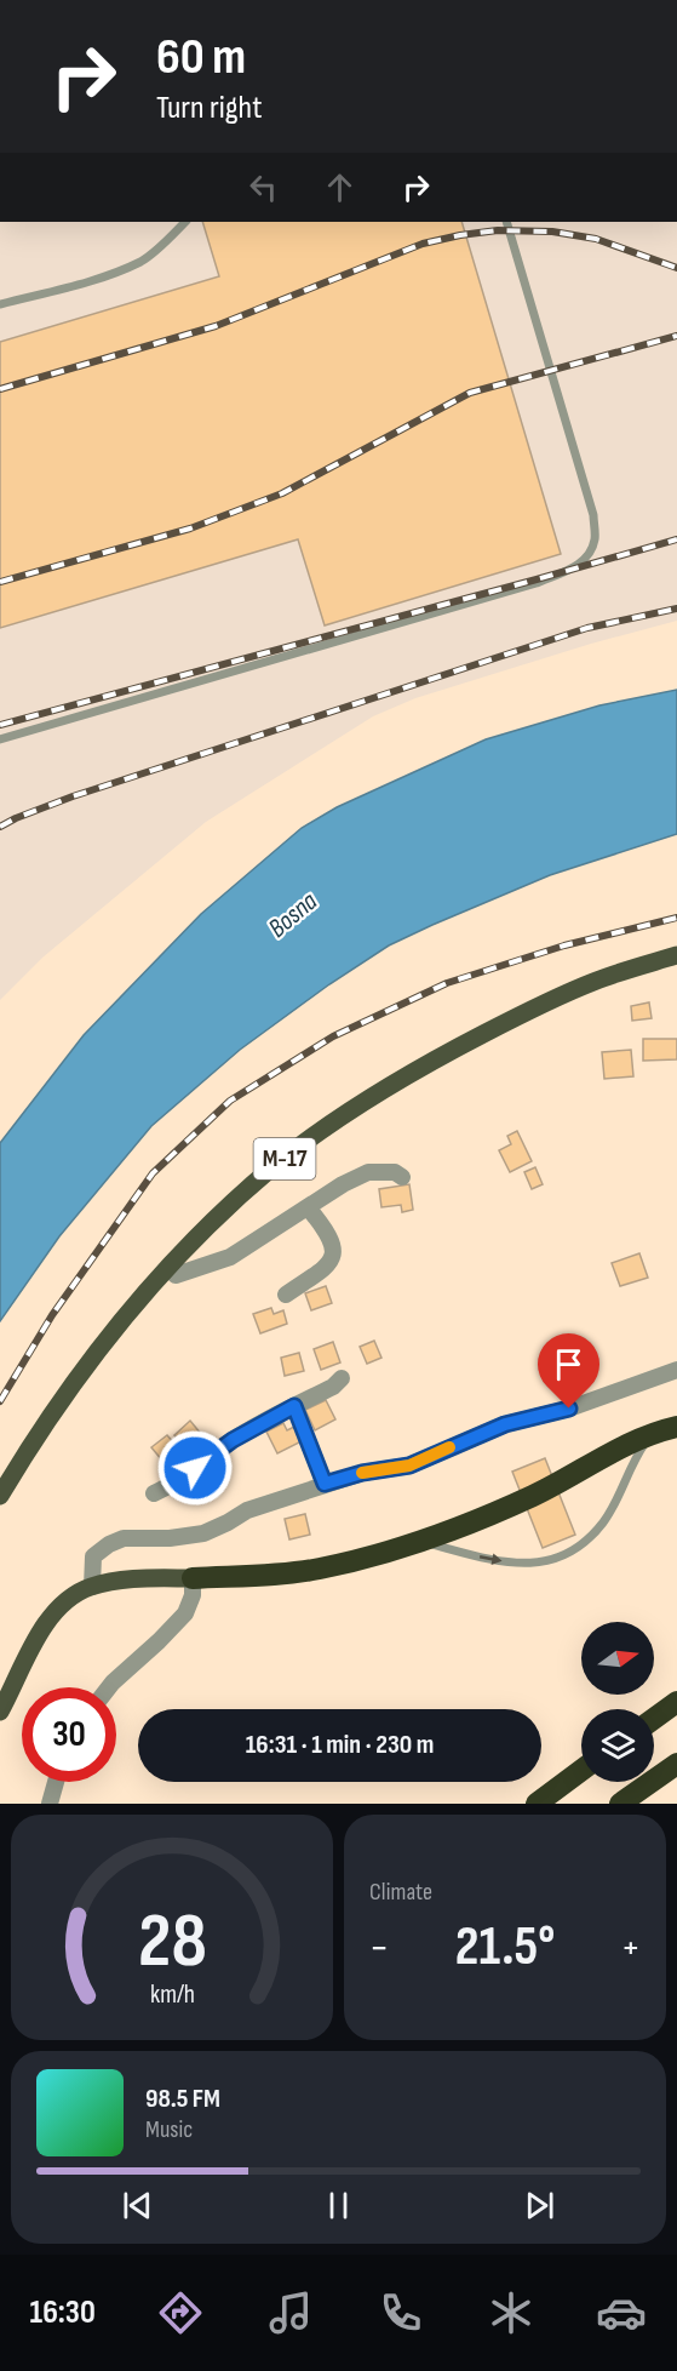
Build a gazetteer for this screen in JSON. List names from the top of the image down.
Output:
{
  "streets": {
    "main road": ["M-17"]
  },
  "water": ["Bosna"],
  "north": "right",
  "page": {
    "turn": ["60 m", "Turn right"],
    "limit": "30",
    "trip": "16:31 · 1 min · 230 m",
    "tile": "Climate",
    "heat": ["−", "21.5°", "+"],
    "song": ["98.5 FM", "Music"],
    "tabs": "16:30",
    "gauge": ["28", "km/h"]
  }
}
